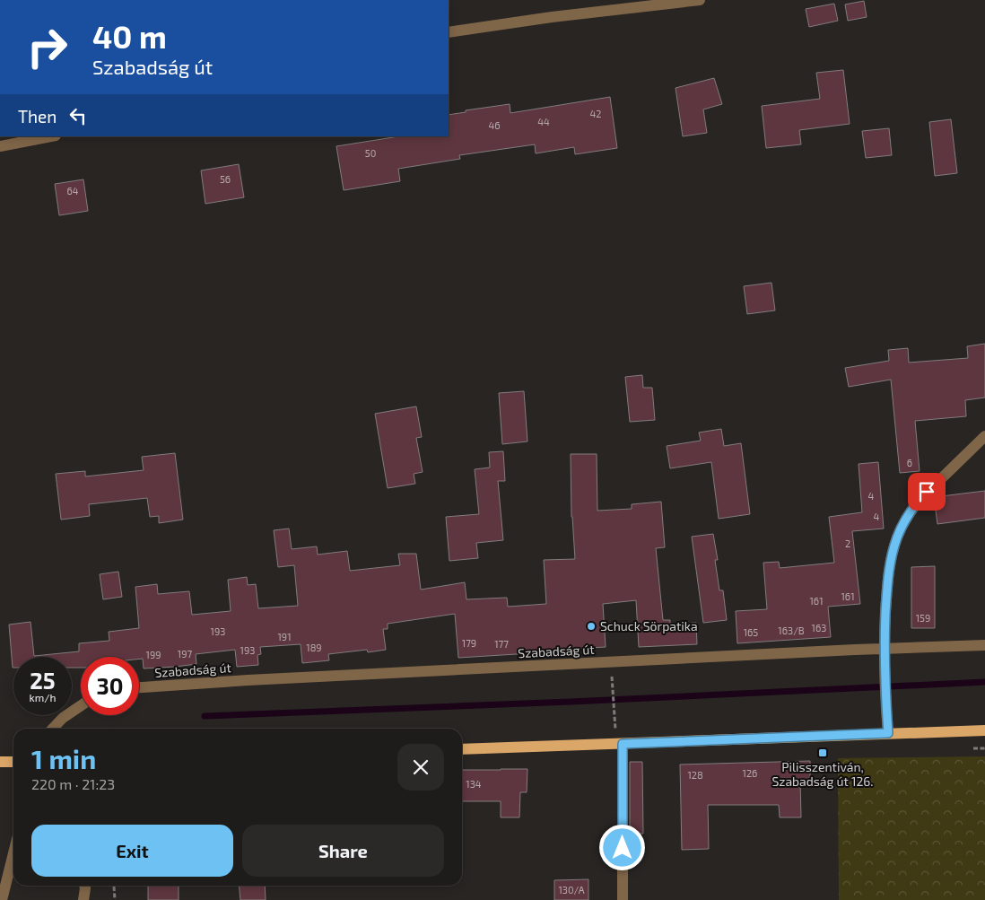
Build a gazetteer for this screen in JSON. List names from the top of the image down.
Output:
{
  "streets": {
    "street": ["Szabadság út"]
  },
  "places": {
    "other": ["Schuck Sörpatika"],
    "transit": ["Pilisszentiván, Szabadság út 126."]
  },
  "house_numbers": [
    "42",
    "44",
    "46",
    "50",
    "56",
    "64",
    "6",
    "4",
    "4",
    "2",
    "161",
    "161",
    "159",
    "163",
    "163/B",
    "193",
    "165",
    "191",
    "179",
    "177",
    "189",
    "193",
    "197",
    "199",
    "126",
    "128",
    "134",
    "130/A"
  ],
  "page": {
    "turn": ["40 m", "Szabadság út"],
    "then": "Then",
    "speed": "25 km/h",
    "limit": "30",
    "heading": ["1 min", "220 m · 21:23"],
    "buttons": ["Exit", "Share"]
  }
}
